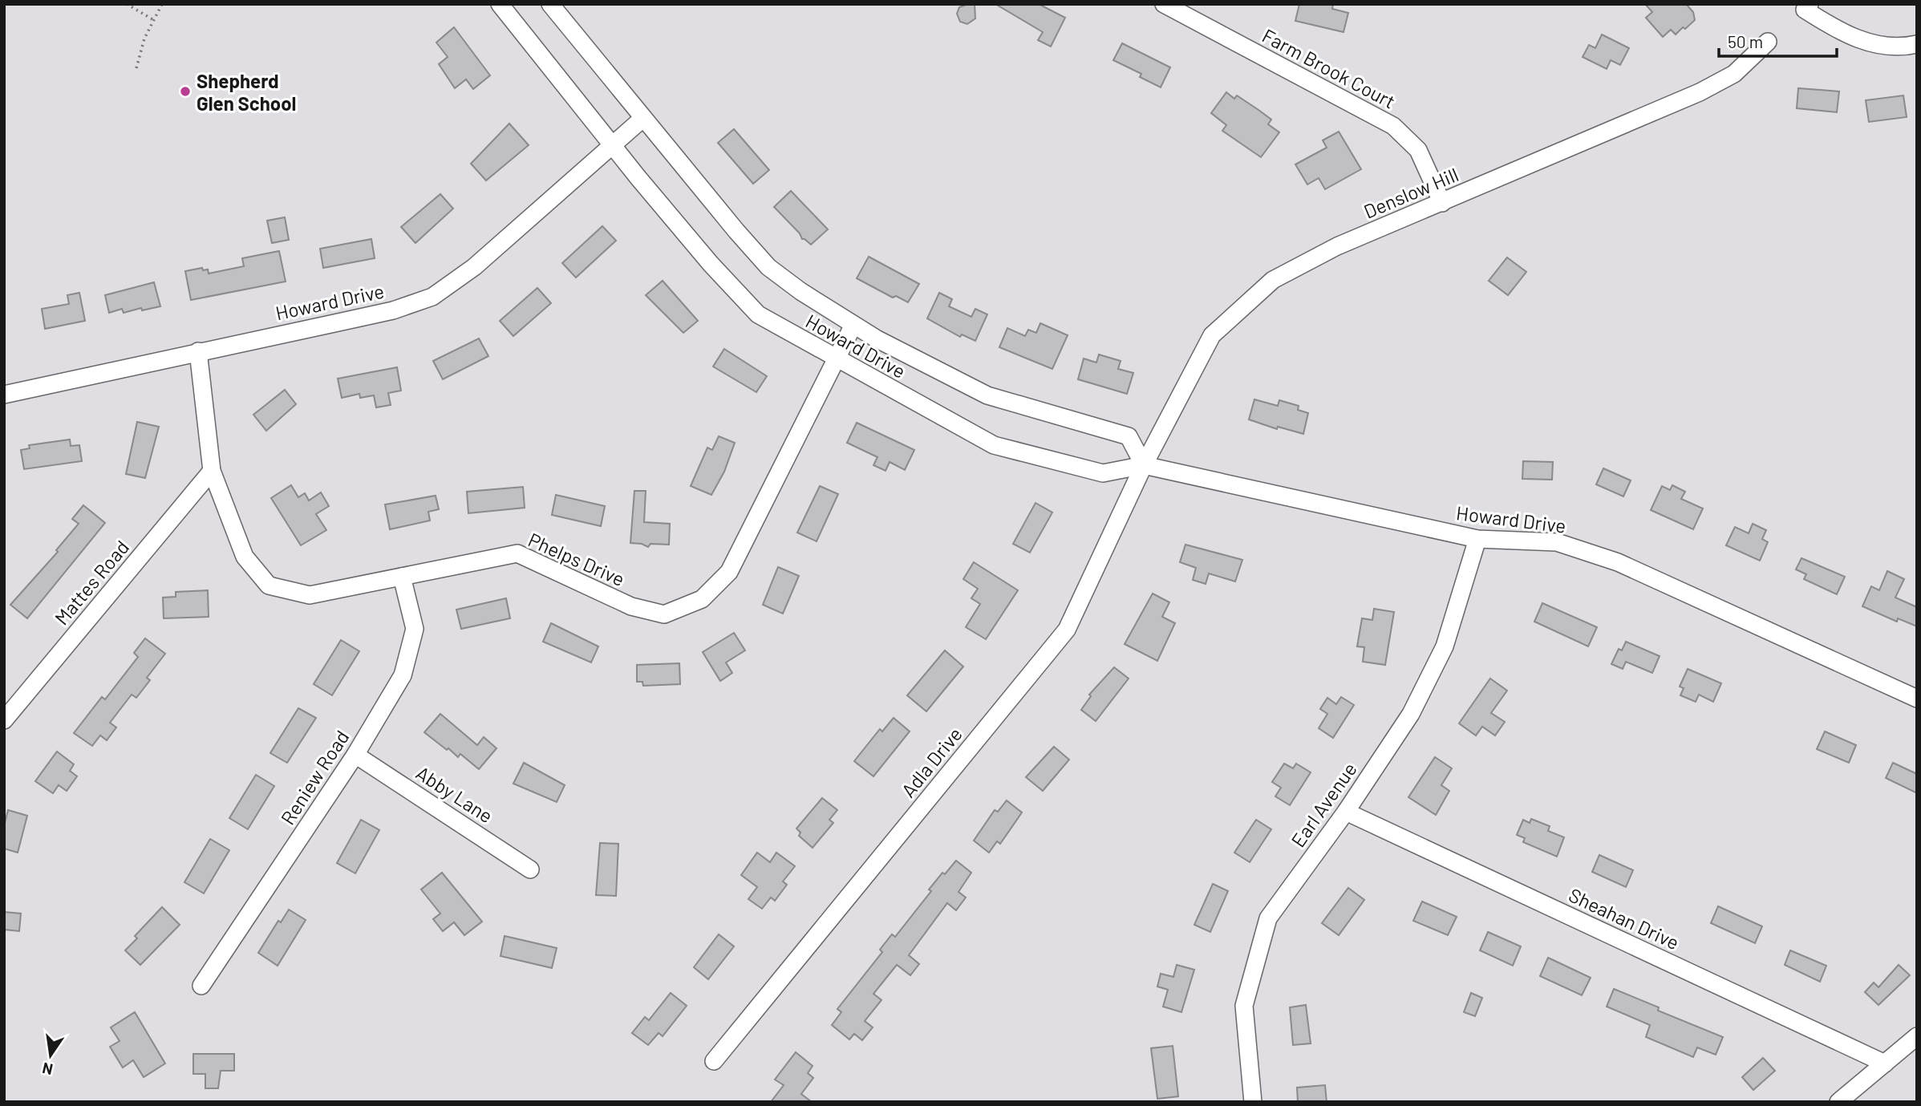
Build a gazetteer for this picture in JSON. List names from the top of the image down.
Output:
{
  "streets": {
    "street": [
      "Farm Brook Court",
      "Denslow Hill",
      "Howard Drive",
      "Phelps Drive",
      "Mattes Road",
      "Adla Drive",
      "Reniew Road",
      "Abby Lane",
      "Earl Avenue",
      "Sheahan Drive"
    ]
  },
  "crossings": [
    ["Farm Brook Court", "Denslow Hill"],
    ["Denslow Hill", "Howard Drive"],
    ["Denslow Hill", "Adla Drive"],
    ["Howard Drive", "Phelps Drive"],
    ["Howard Drive", "Adla Drive"],
    ["Howard Drive", "Earl Avenue"],
    ["Phelps Drive", "Mattes Road"],
    ["Phelps Drive", "Reniew Road"],
    ["Reniew Road", "Abby Lane"],
    ["Earl Avenue", "Sheahan Drive"]
  ],
  "places": ["Shepherd Glen School"],
  "scale_bar": "50 m",
  "north": "bottom"
}
